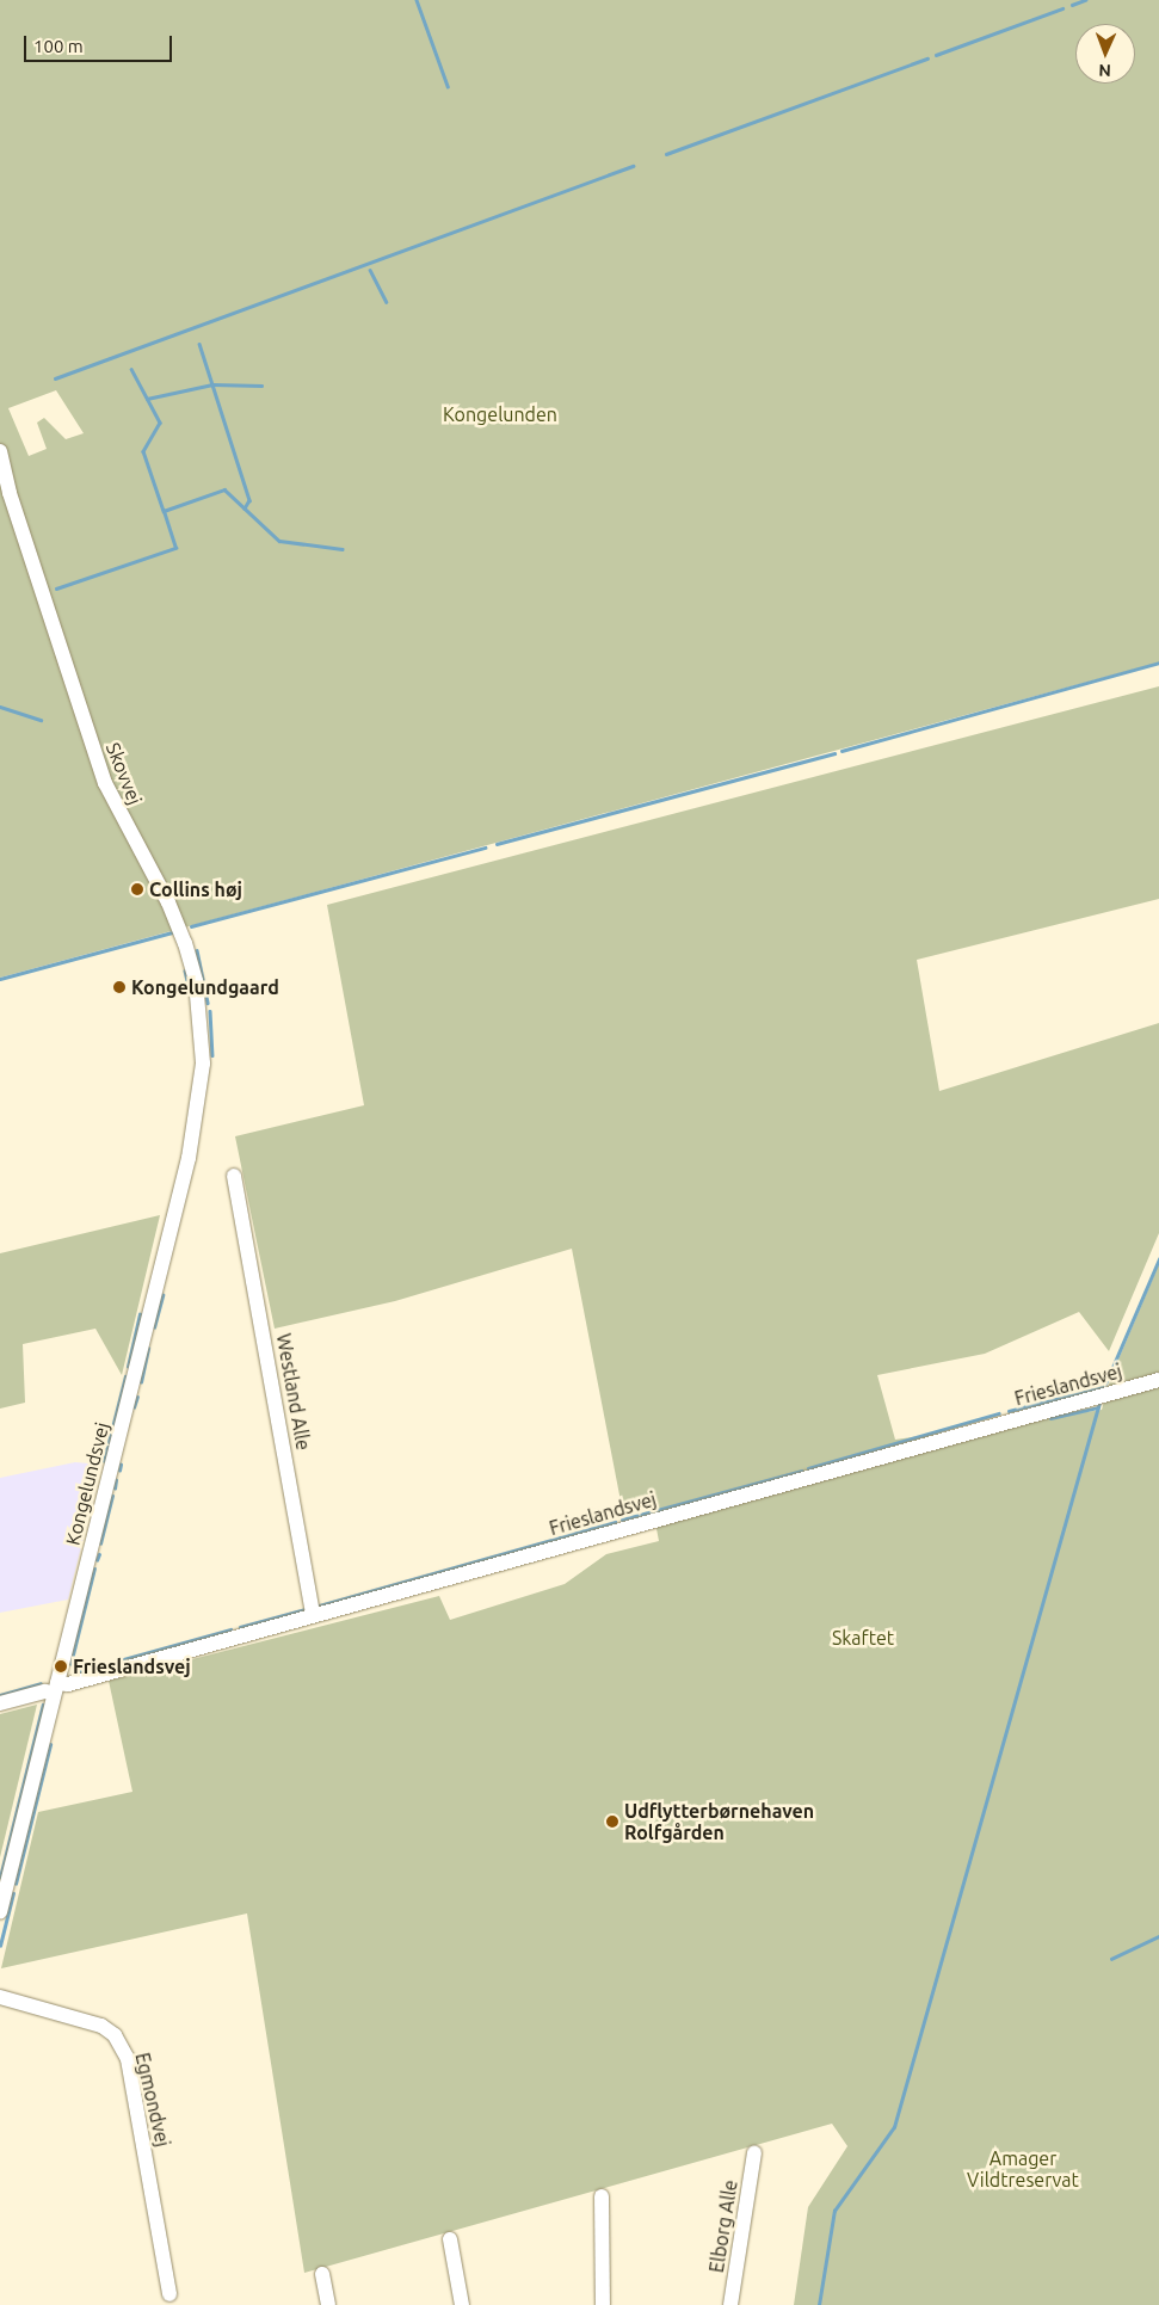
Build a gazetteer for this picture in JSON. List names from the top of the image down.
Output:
{
  "streets": {
    "street": [
      "Skovvej",
      "Frieslandsvej",
      "Westland Alle",
      "Kongelundsvej",
      "Egmondvej",
      "Elborg Alle"
    ]
  },
  "crossings": [
    ["Skovvej", "Kongelundsvej"],
    ["Frieslandsvej", "Westland Alle"],
    ["Frieslandsvej", "Kongelundsvej"]
  ],
  "parks": ["Kongelunden", "Skaftet", "Amager Vildtreservat"],
  "places": [
    "Collins høj",
    "Kongelundgaard",
    "Frieslandsvej",
    "Udflytterbørnehaven Rolfgården"
  ],
  "scale_bar": "100 m",
  "north": "bottom"
}
